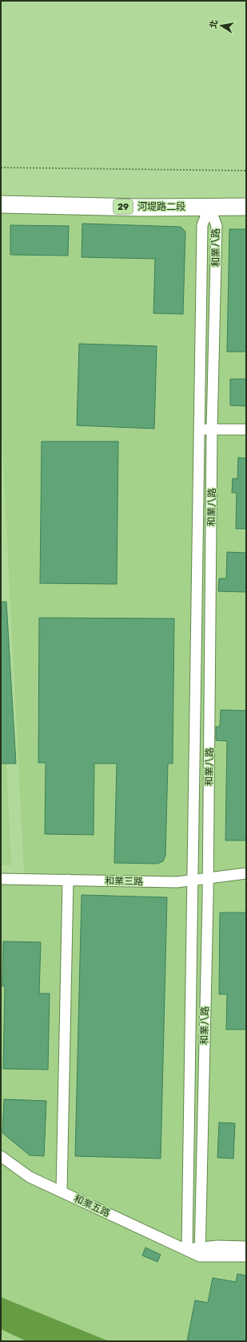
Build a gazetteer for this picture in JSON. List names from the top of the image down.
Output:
{
  "streets": {
    "main road": ["29", "河堤路二段"],
    "street": ["和業八路", "和業三路", "和業五路"]
  },
  "crossings": [
    ["河堤路二段", "和業八路"],
    ["和業八路", "和業三路"],
    ["和業八路", "和業五路"]
  ],
  "north": "left"
}
